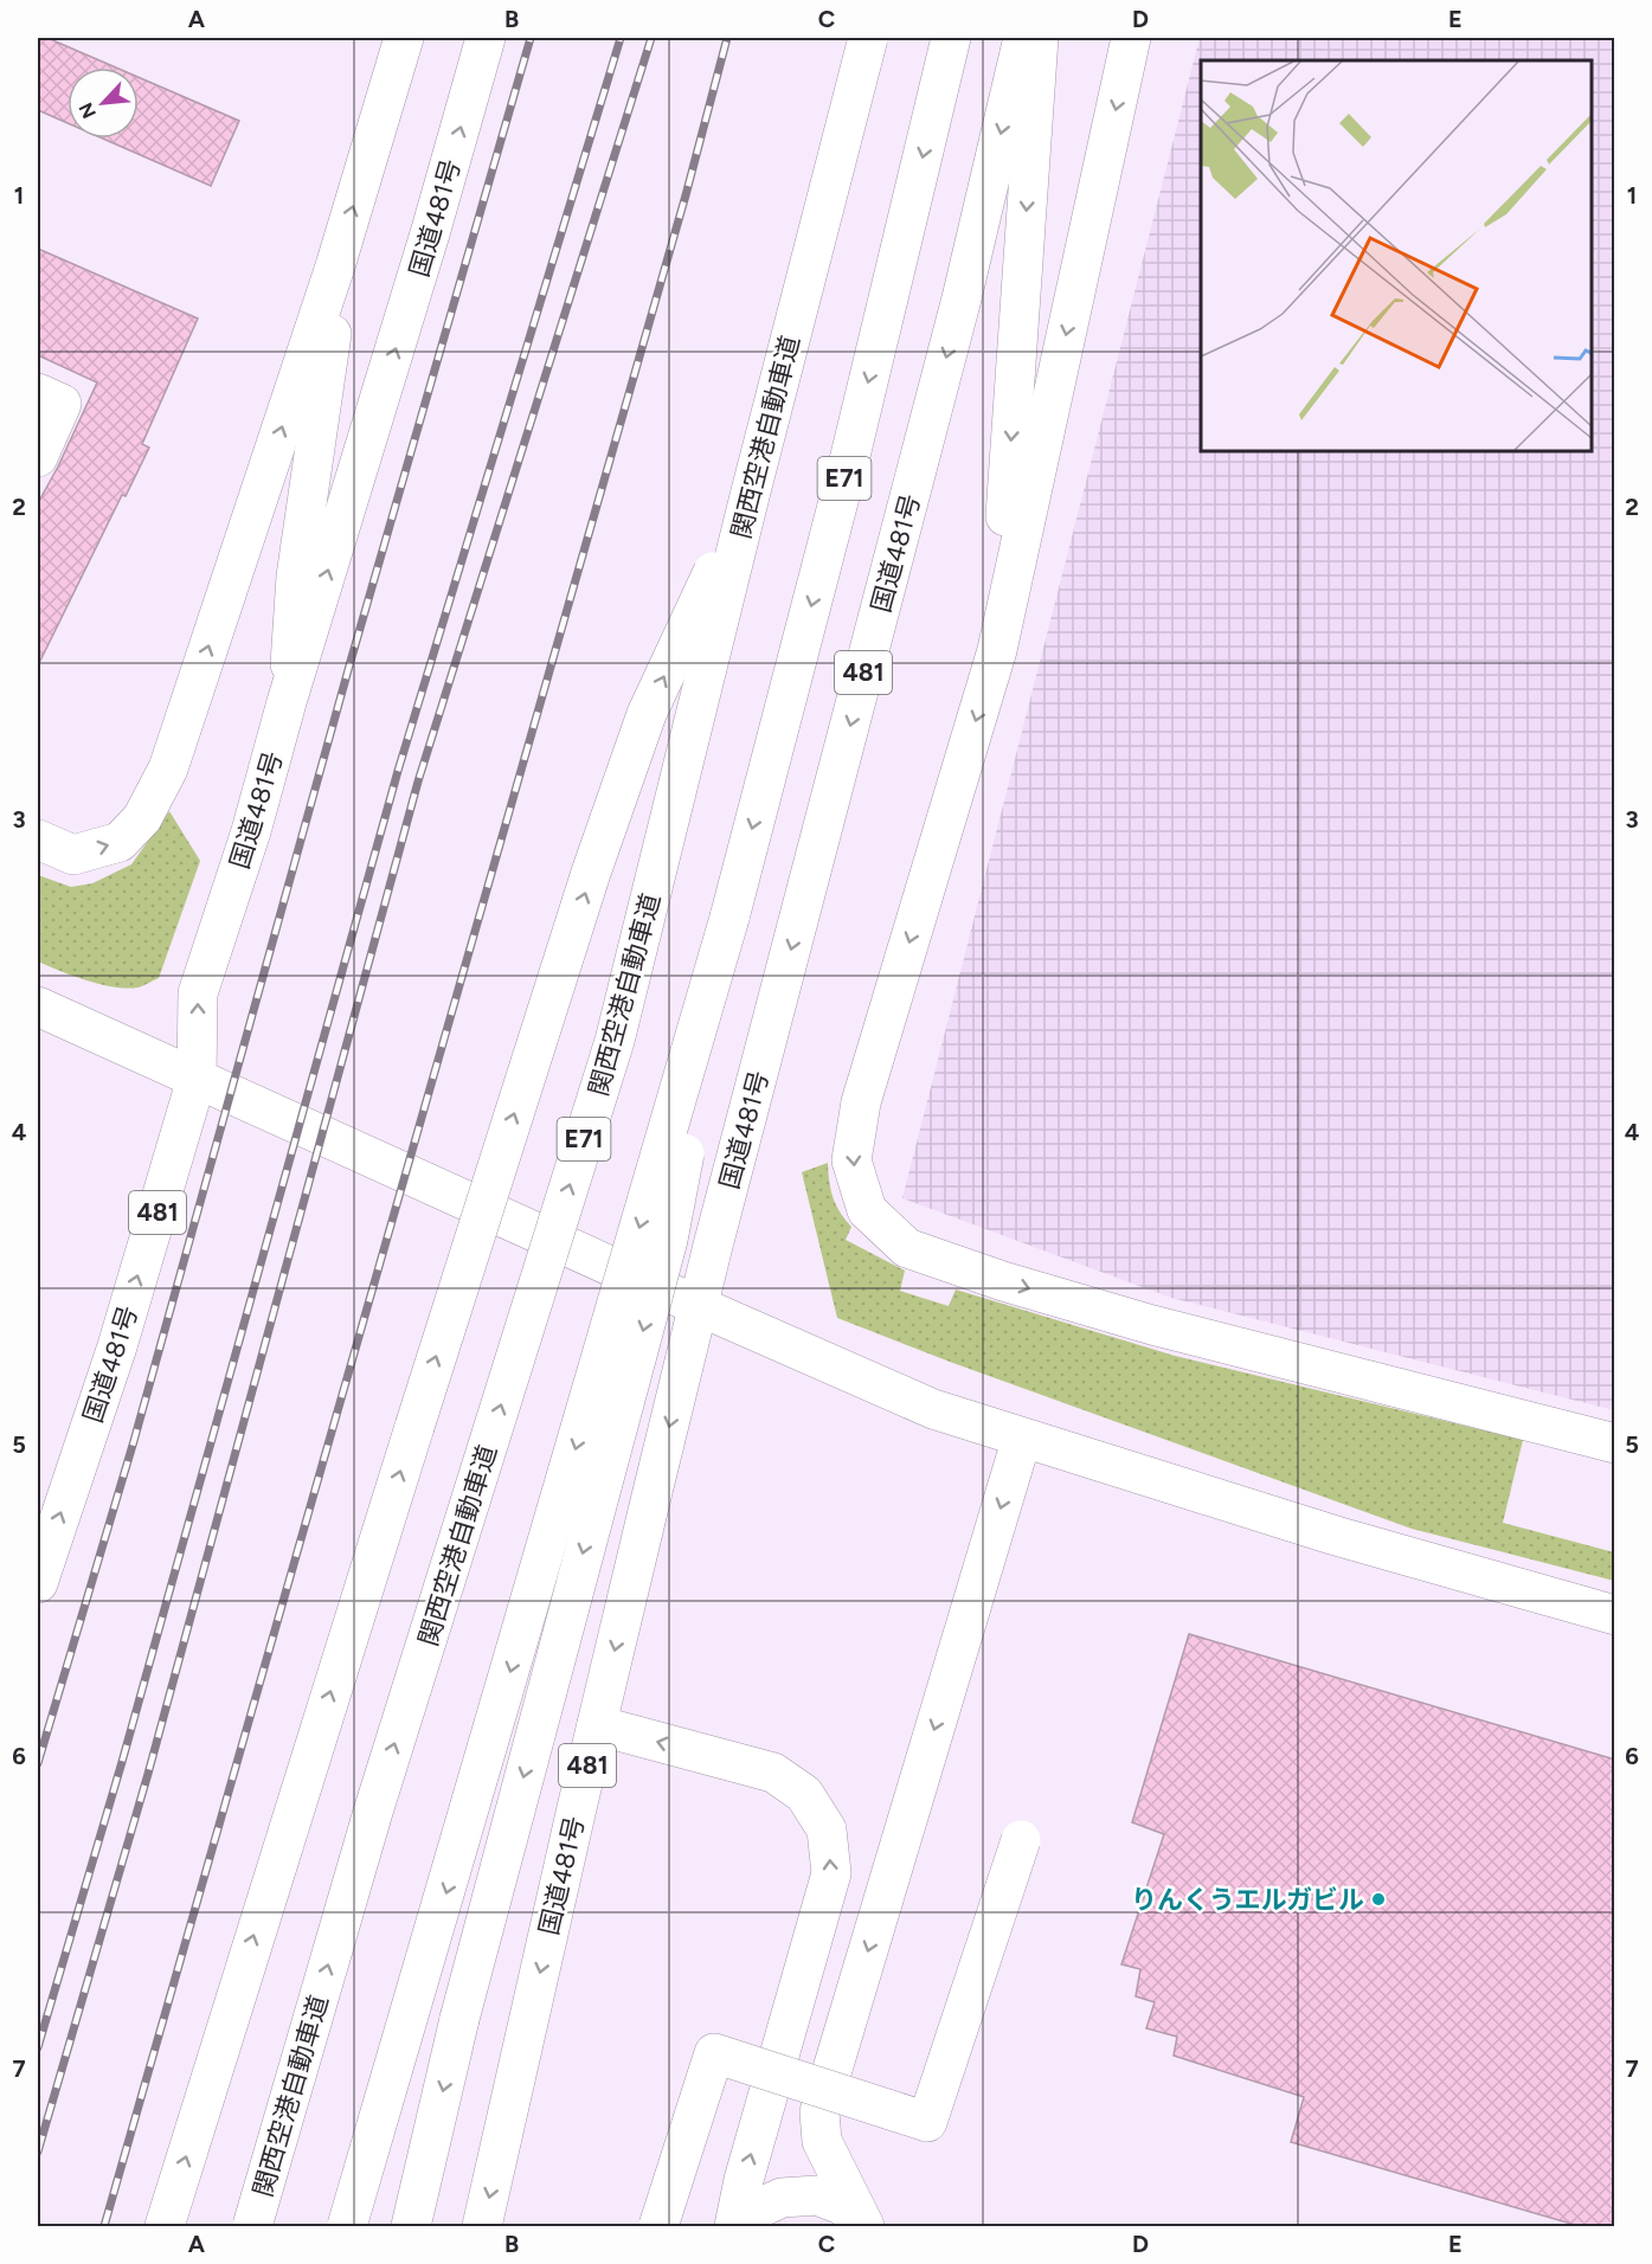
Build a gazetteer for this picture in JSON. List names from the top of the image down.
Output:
{
  "streets": {
    "main road": [
      "国道481号",
      "関西空港自動車道",
      "E71",
      "481"
    ]
  },
  "places": ["りんくうエルガビル"],
  "north": "bottom left",
  "grid": {
    "columns": [
      "A",
      "B",
      "C",
      "D",
      "E"
    ],
    "rows": [
      "1",
      "2",
      "3",
      "4",
      "5",
      "6",
      "7"
    ]
  }
}
